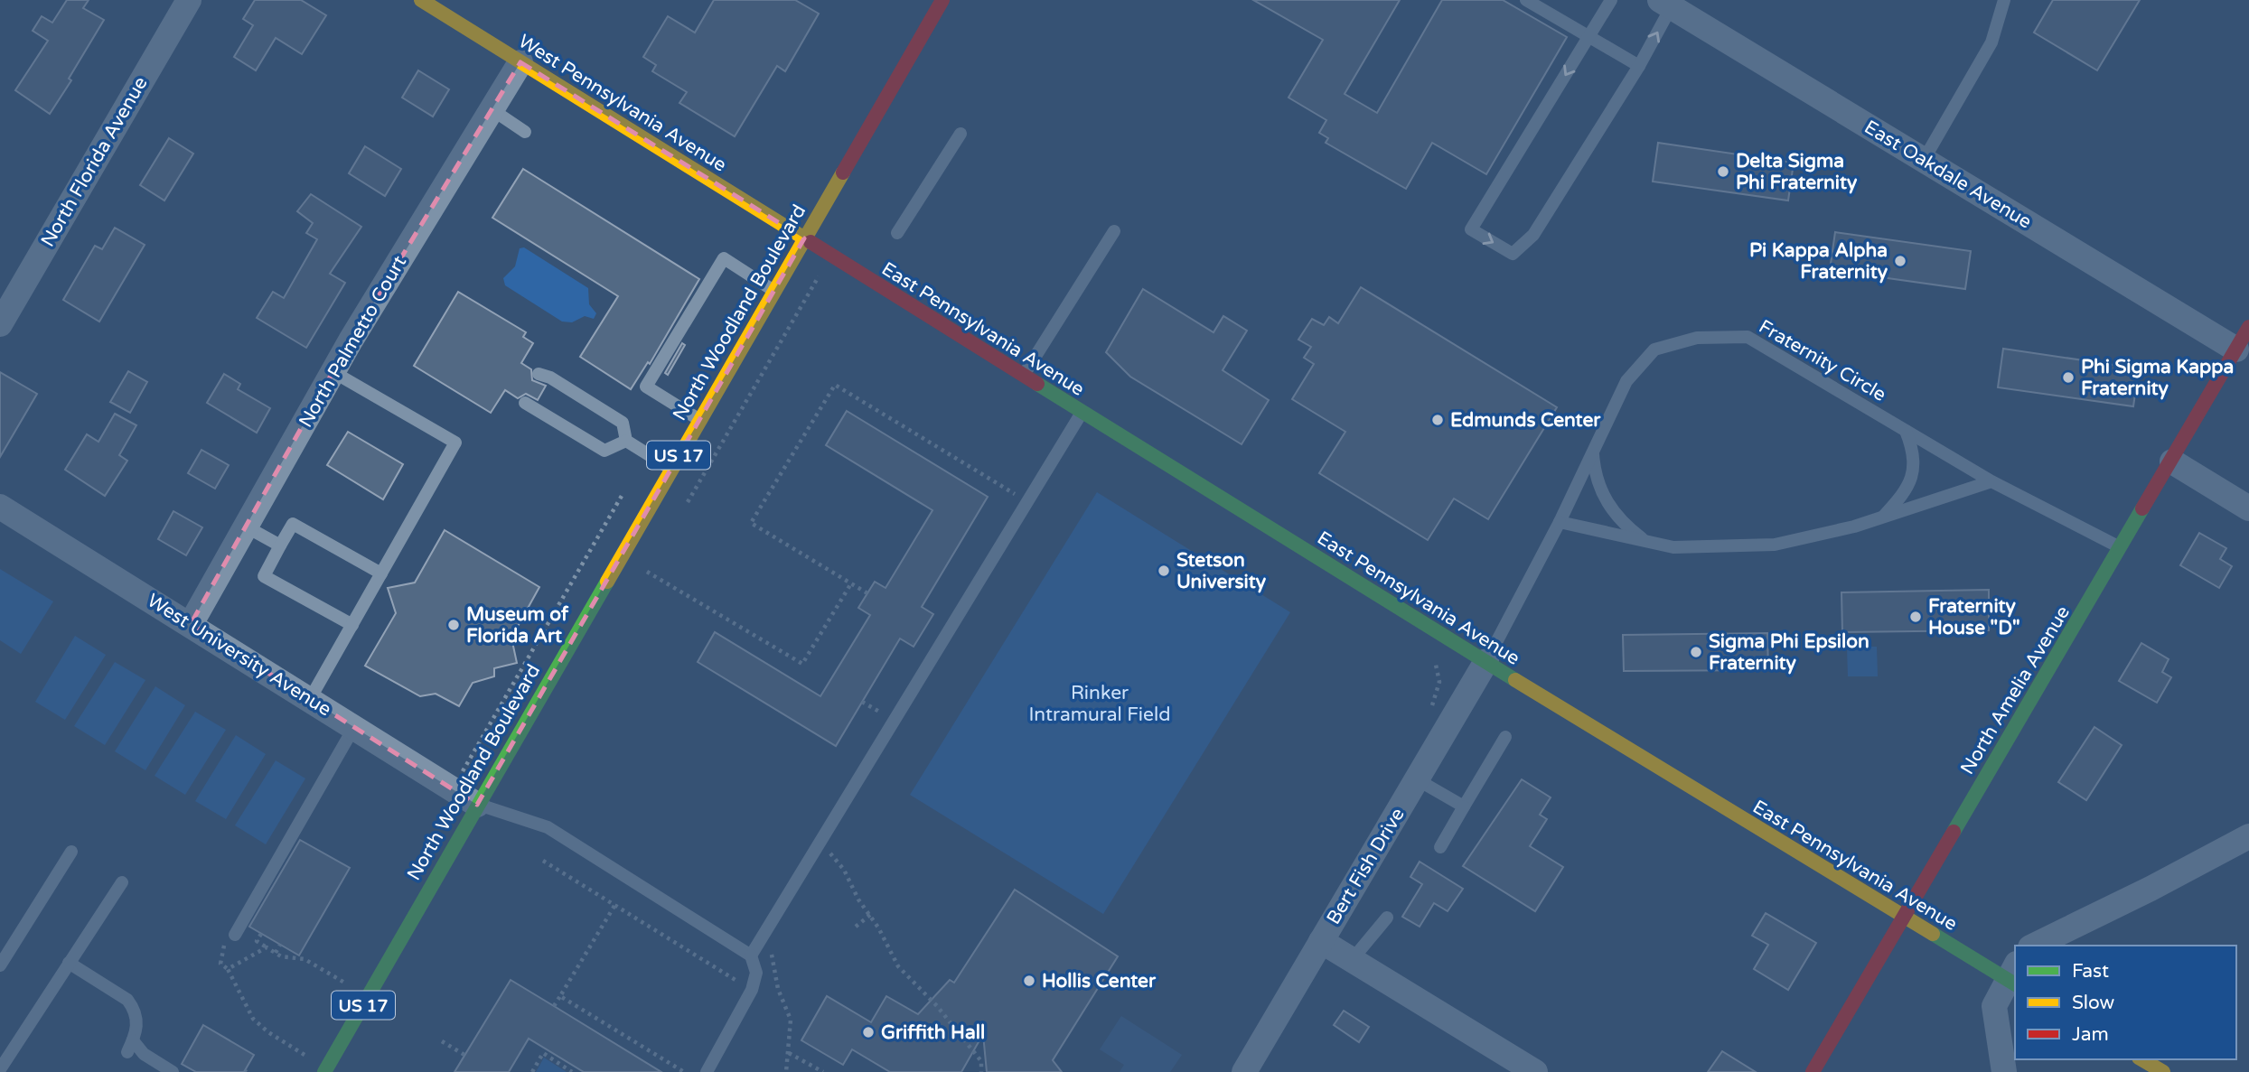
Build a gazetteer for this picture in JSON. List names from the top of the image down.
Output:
{
  "streets": {
    "main road": [
      "West Pennsylvania Avenue",
      "North Woodland Boulevard",
      "East Pennsylvania Avenue",
      "US 17",
      "North Amelia Avenue"
    ],
    "street": [
      "North Florida Avenue",
      "East Oakdale Avenue",
      "North Palmetto Court",
      "West University Avenue",
      "Bert Fish Drive"
    ],
    "lane": ["Fraternity Circle"]
  },
  "crossings": [
    ["West Pennsylvania Avenue", "North Woodland Boulevard"],
    ["West Pennsylvania Avenue", "East Pennsylvania Avenue"],
    ["West Pennsylvania Avenue", "North Palmetto Court"],
    ["East Oakdale Avenue", "North Amelia Avenue"],
    ["North Woodland Boulevard", "East Pennsylvania Avenue"],
    ["North Woodland Boulevard", "West University Avenue"],
    ["East Pennsylvania Avenue", "Fraternity Circle"],
    ["East Pennsylvania Avenue", "North Amelia Avenue"],
    ["East Pennsylvania Avenue", "Bert Fish Drive"],
    ["North Palmetto Court", "West University Avenue"],
    ["Fraternity Circle", "North Amelia Avenue"],
    ["Fraternity Circle", "Bert Fish Drive"]
  ],
  "parks": ["Rinker Intramural Field"],
  "places": [
    "Delta Sigma Phi Fraternity",
    "Pi Kappa Alpha Fraternity",
    "Phi Sigma Kappa Fraternity",
    "Edmunds Center",
    "Stetson University",
    "Fraternity House \"D\"",
    "Museum of Florida Art",
    "Sigma Phi Epsilon Fraternity",
    "Hollis Center",
    "Griffith Hall"
  ],
  "legend": ["Fast", "Slow", "Jam"]
}
